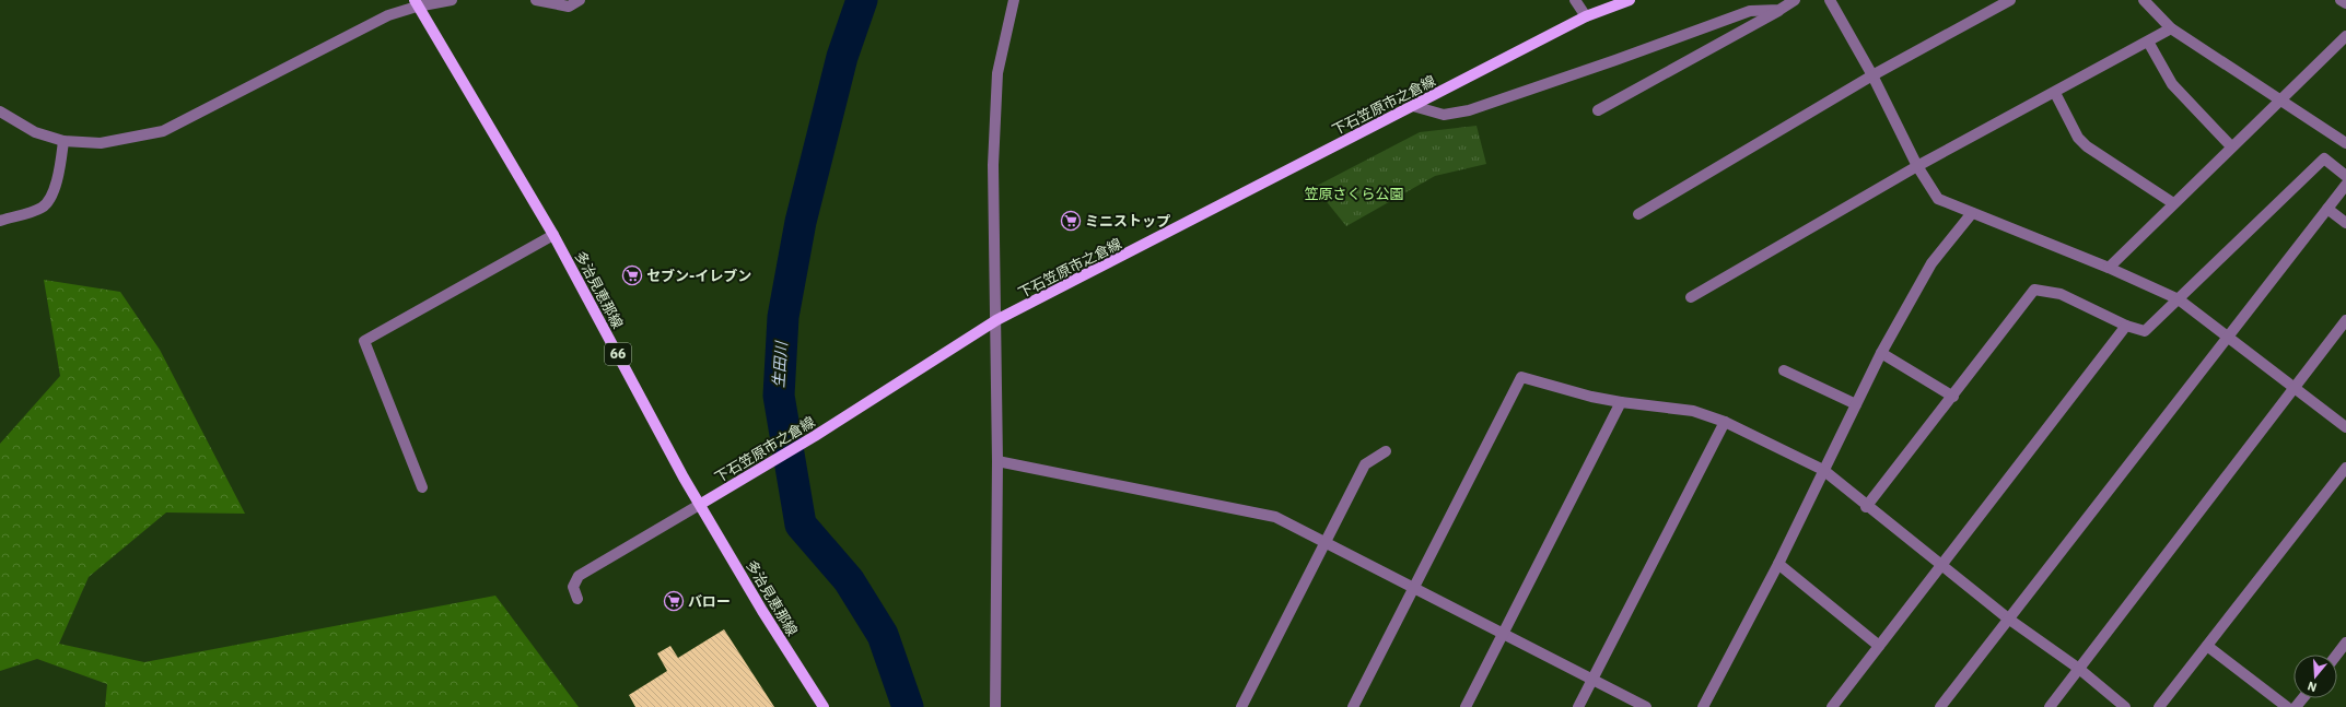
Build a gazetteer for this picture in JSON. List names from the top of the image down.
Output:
{
  "streets": {
    "main road": ["下石笠原市之倉線", "多治見恵那線", "66"]
  },
  "crossings": [
    ["下石笠原市之倉線", "多治見恵那線"]
  ],
  "water": ["生田川"],
  "parks": ["笠原さくら公園"],
  "places": {
    "supermarket": ["ミニストップ", "セブン-イレブン", "バロー"]
  },
  "north": "bottom"
}
